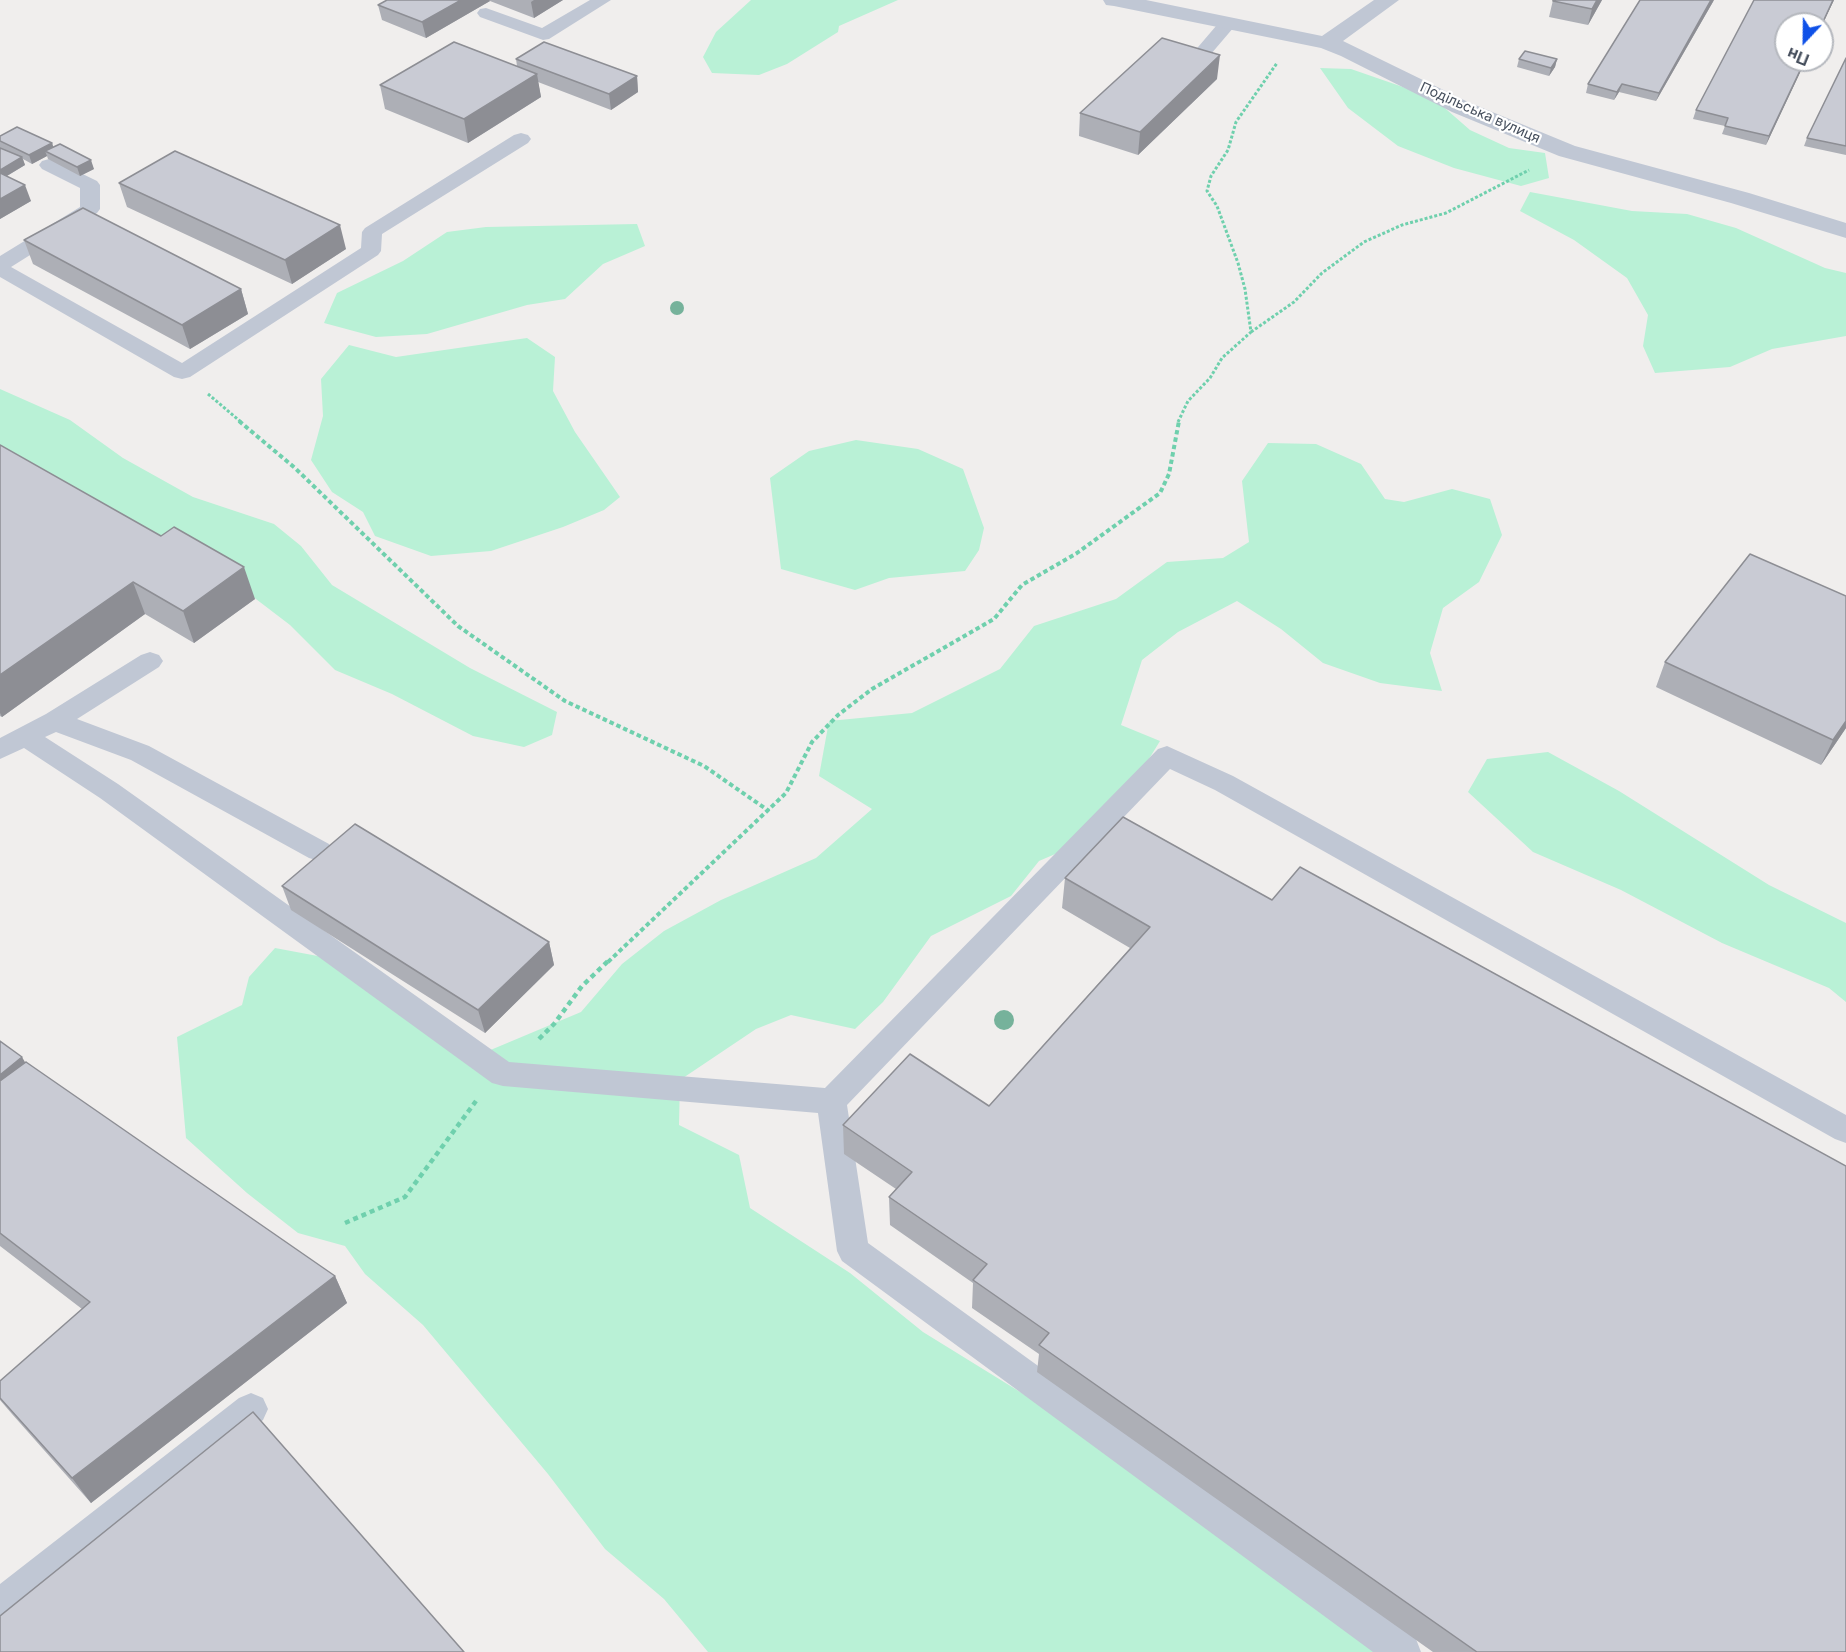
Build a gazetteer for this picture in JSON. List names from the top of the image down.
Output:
{
  "streets": {
    "street": ["Подільська вулиця"]
  },
  "north": "bottom"
}
